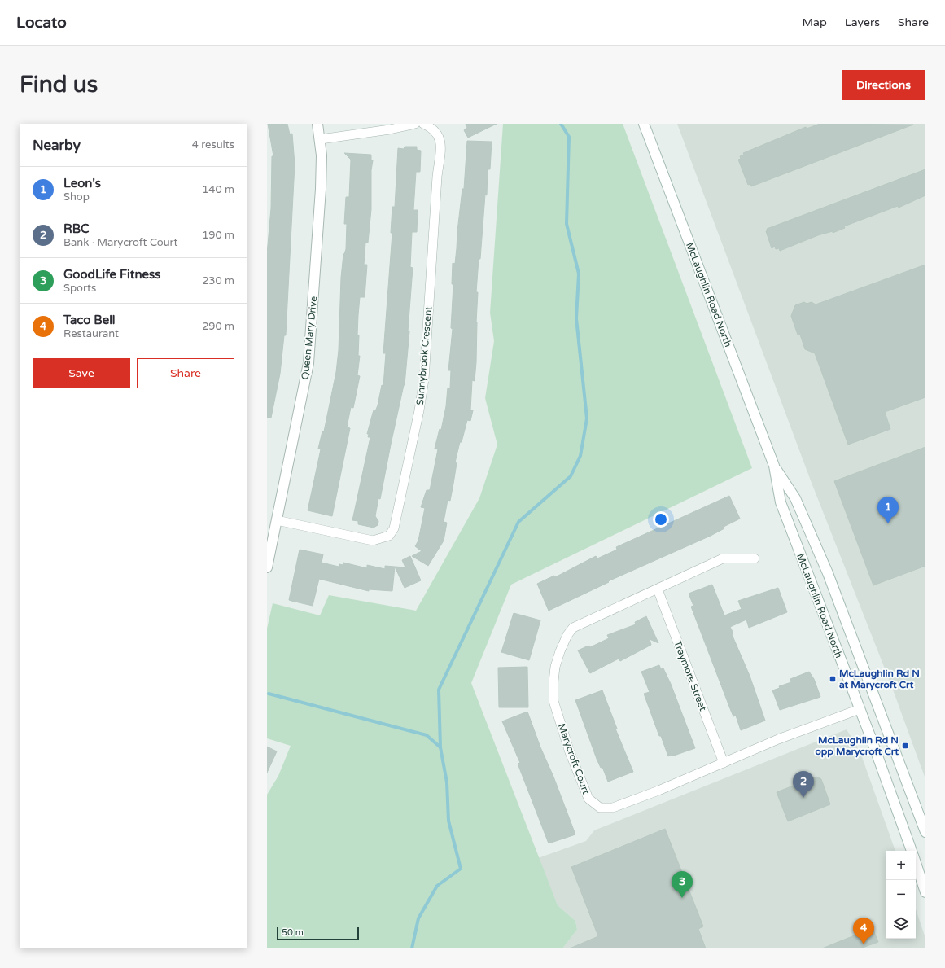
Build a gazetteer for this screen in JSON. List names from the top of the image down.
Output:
{
  "streets": {
    "main road": ["McLaughlin Road North", "Queen Mary Drive"],
    "street": ["Sunnybrook Crescent", "Traymore Street", "Marycroft Court"]
  },
  "crossings": [
    ["McLaughlin Road North", "Marycroft Court"],
    ["Queen Mary Drive", "Sunnybrook Crescent"],
    ["Traymore Street", "Marycroft Court"]
  ],
  "places": {
    "transit": ["McLaughlin Rd N at Marycroft Crt", "McLaughlin Rd N opp Marycroft Crt"]
  },
  "scale_bar": "50 m",
  "page": {
    "header": "Locato",
    "nav": ["Map", "Layers", "Share"],
    "buttons": [
      "Directions",
      ["Save", "Share"]
    ],
    "title": "Find us",
    "heading": ["Nearby", "4 results"],
    "list": [
      {
        "mark": "1",
        "name": "Leon's",
        "note": "Shop",
        "value": "140 m"
      },
      {
        "mark": "2",
        "name": "RBC",
        "note": "Bank · Marycroft Court",
        "value": "190 m"
      },
      {
        "mark": "3",
        "name": "GoodLife Fitness",
        "note": "Sports",
        "value": "230 m"
      },
      {
        "mark": "4",
        "name": "Taco Bell",
        "note": "Restaurant",
        "value": "290 m"
      }
    ],
    "pins": [
      "1",
      "2",
      "3",
      "4"
    ],
    "map_buttons": ["+", "−"],
    "scale": "50 m"
  }
}
